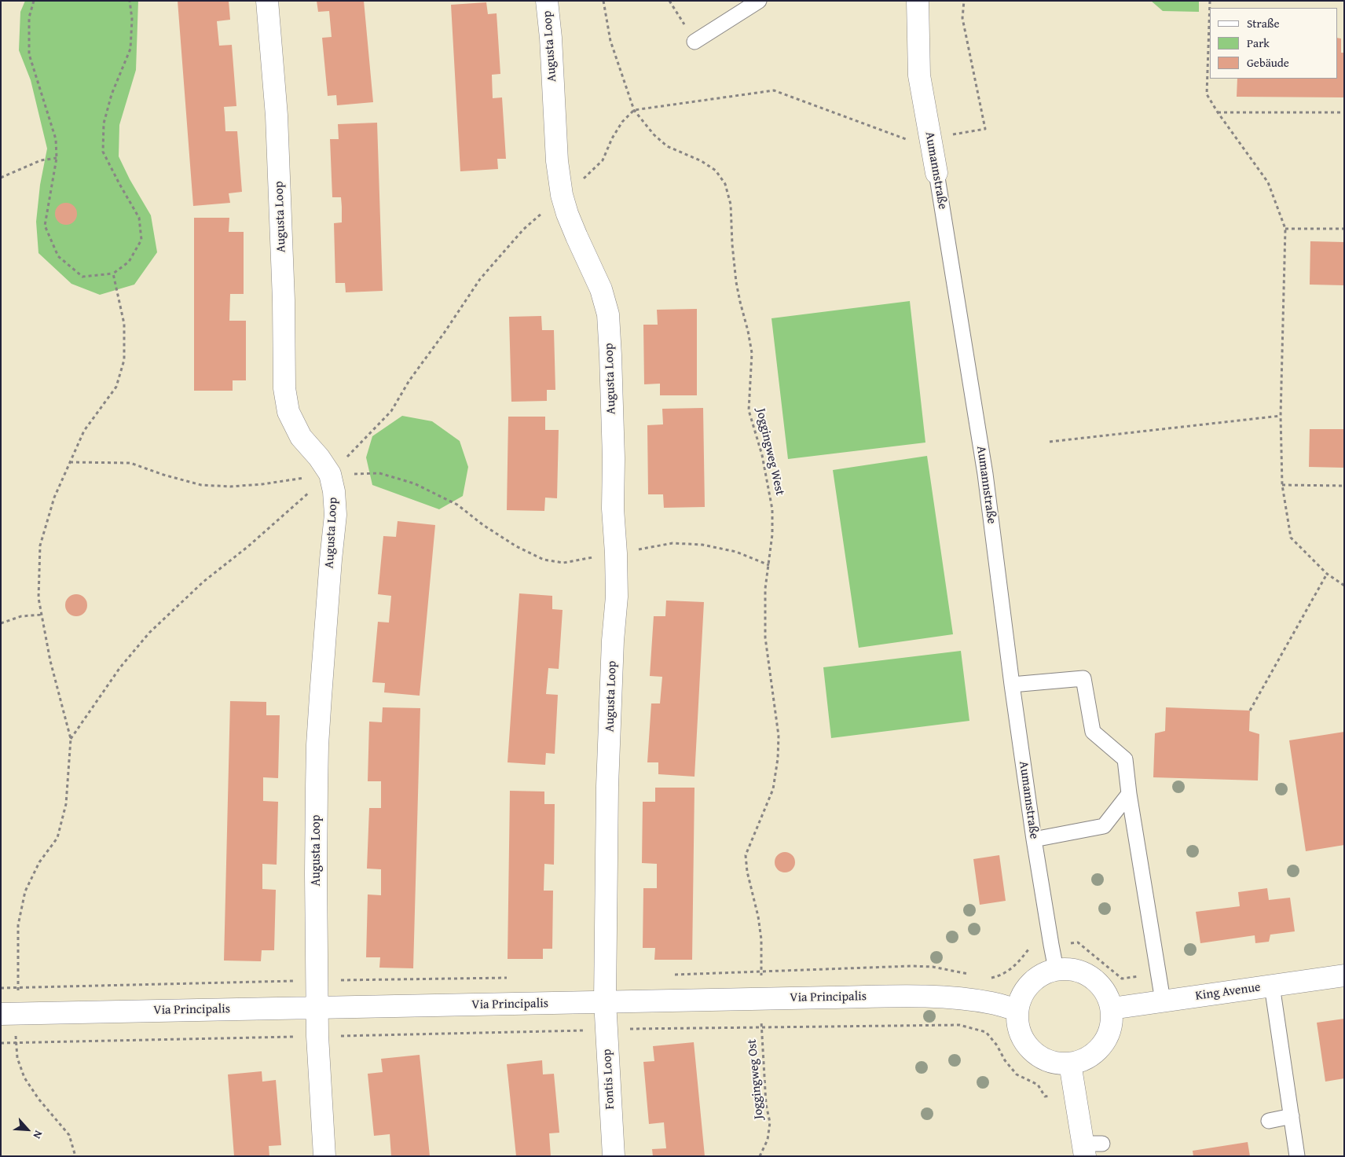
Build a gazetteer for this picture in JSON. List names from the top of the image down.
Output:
{
  "streets": {
    "street": [
      "Augusta Loop",
      "Aumannstraße",
      "King Avenue",
      "Via Principalis",
      "Fontis Loop"
    ],
    "path": ["Joggingweg West", "Joggingweg Ost"]
  },
  "crossings": [
    ["Augusta Loop", "Via Principalis"],
    ["Augusta Loop", "Fontis Loop"],
    ["Aumannstraße", "King Avenue"],
    ["Aumannstraße", "Via Principalis"],
    ["Joggingweg West", "Via Principalis"],
    ["Joggingweg West", "Joggingweg Ost"],
    ["King Avenue", "Via Principalis"],
    ["Via Principalis", "Fontis Loop"],
    ["Via Principalis", "Joggingweg Ost"]
  ],
  "legend": ["Straße", "Park", "Gebäude"],
  "north": "bottom right"
}
